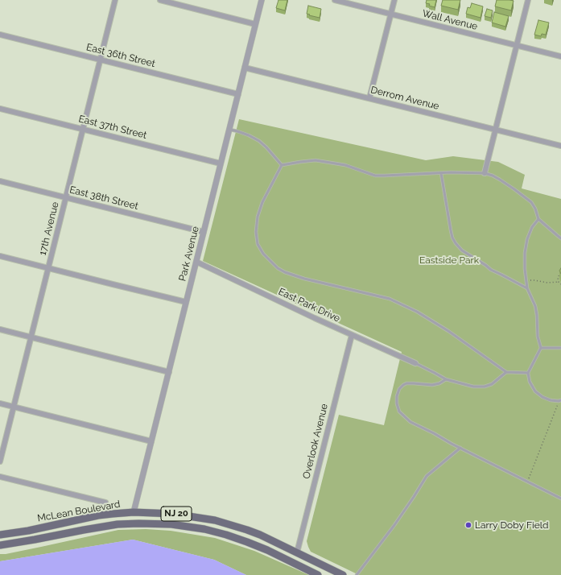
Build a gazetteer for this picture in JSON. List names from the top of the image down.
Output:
{
  "streets": {
    "main road": ["McLean Boulevard", "NJ 20"],
    "street": [
      "Wall Avenue",
      "East 36th Street",
      "Derrom Avenue",
      "East 37th Street",
      "East 38th Street",
      "17th Avenue",
      "Park Avenue",
      "East Park Drive",
      "Overlook Avenue"
    ]
  },
  "crossings": [
    ["East 36th Street", "17th Avenue"],
    ["East 36th Street", "Park Avenue"],
    ["Derrom Avenue", "Park Avenue"],
    ["East 37th Street", "17th Avenue"],
    ["East 37th Street", "Park Avenue"],
    ["East 38th Street", "17th Avenue"],
    ["East 38th Street", "Park Avenue"],
    ["Park Avenue", "East Park Drive"],
    ["Park Avenue", "McLean Boulevard"],
    ["East Park Drive", "Overlook Avenue"],
    ["Overlook Avenue", "McLean Boulevard"]
  ],
  "parks": ["Eastside Park"],
  "places": ["Larry Doby Field"]
}
